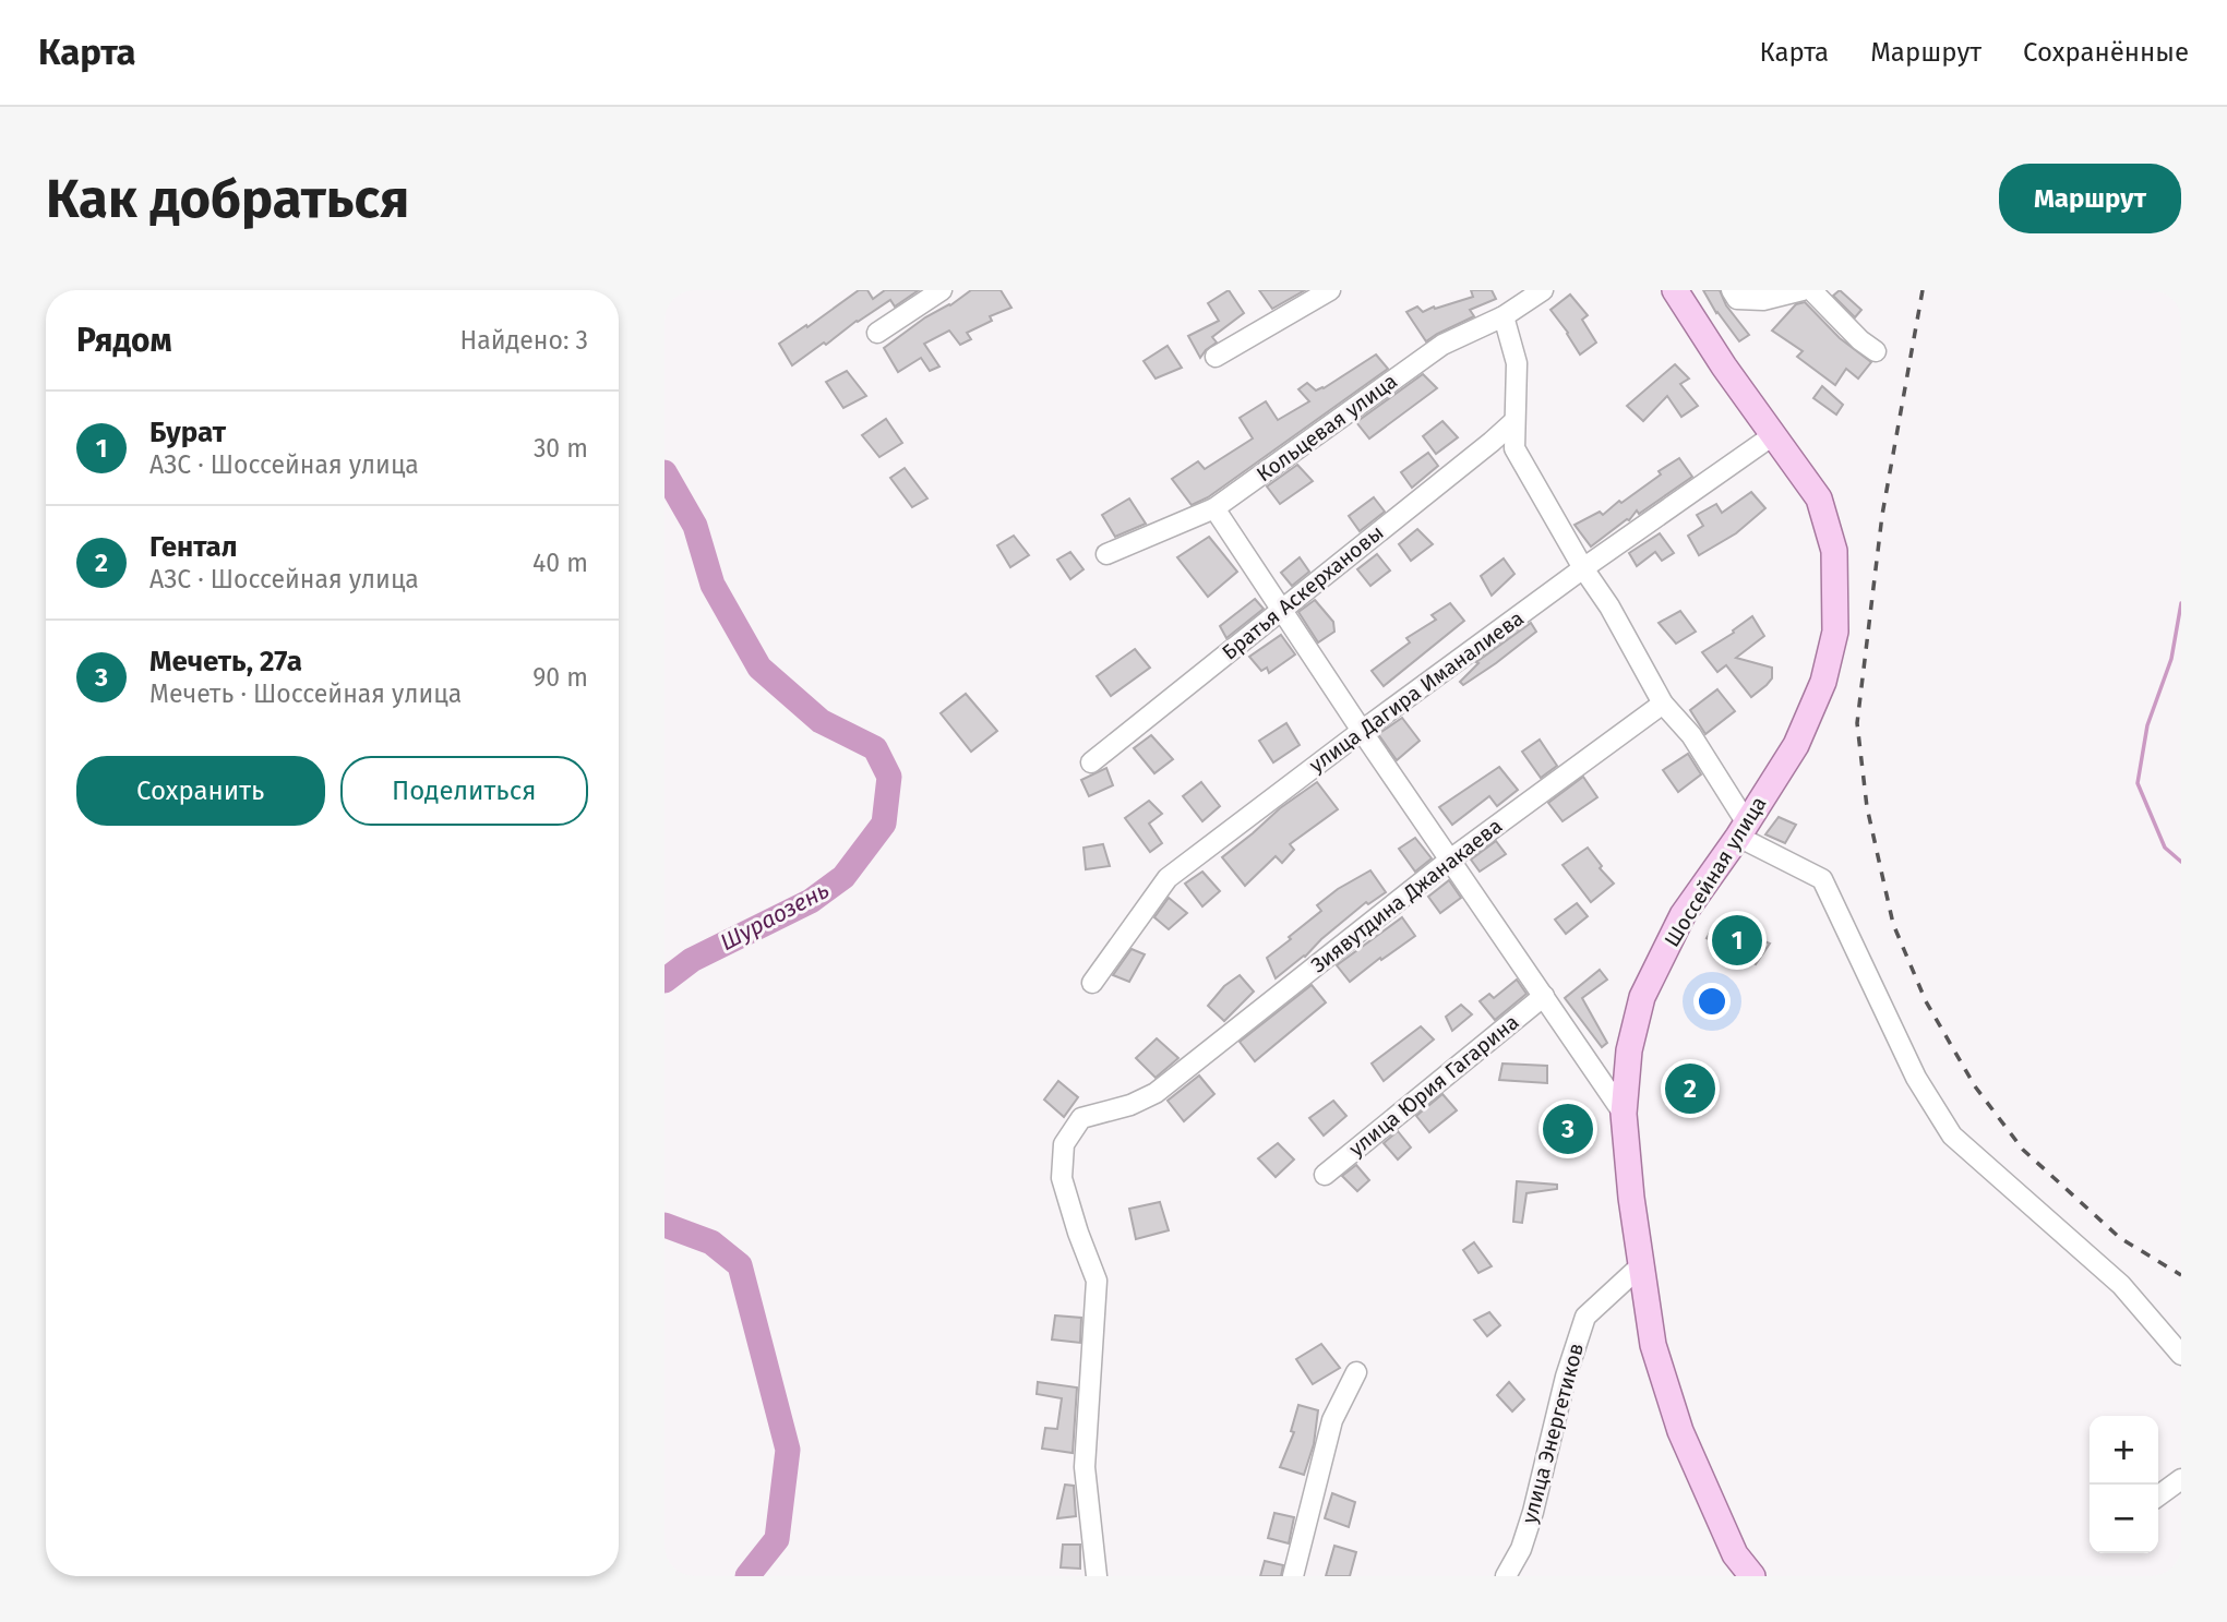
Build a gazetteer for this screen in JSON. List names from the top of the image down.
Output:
{
  "streets": {
    "main road": ["Шоссейная улица"],
    "street": [
      "Кольцевая улица",
      "Братья Аскерхановы",
      "улица Дагира Иманалиева",
      "Зиявутдина Джанакаева",
      "улица Юрия Гагарина",
      "улица Энергетиков"
    ]
  },
  "crossings": [
    ["улица Дагира Иманалиева", "Шоссейная улица"],
    ["Шоссейная улица", "улица Энергетиков"]
  ],
  "water": ["Шураозень"],
  "page": {
    "header": "Карта",
    "nav": ["Карта", "Маршрут", "Сохранённые"],
    "buttons": [
      "Маршрут",
      ["Сохранить", "Поделиться"]
    ],
    "title": "Как добраться",
    "heading": ["Рядом", "Найдено: 3"],
    "list": [
      {
        "mark": "1",
        "name": "Бурат",
        "note": "АЗС · Шоссейная улица",
        "value": "30 m"
      },
      {
        "mark": "2",
        "name": "Гентал",
        "note": "АЗС · Шоссейная улица",
        "value": "40 m"
      },
      {
        "mark": "3",
        "name": "Мечеть, 27а",
        "note": "Мечеть · Шоссейная улица",
        "value": "90 m"
      }
    ],
    "pins": ["1", "2", "3"],
    "map_buttons": ["+", "−"]
  }
}
